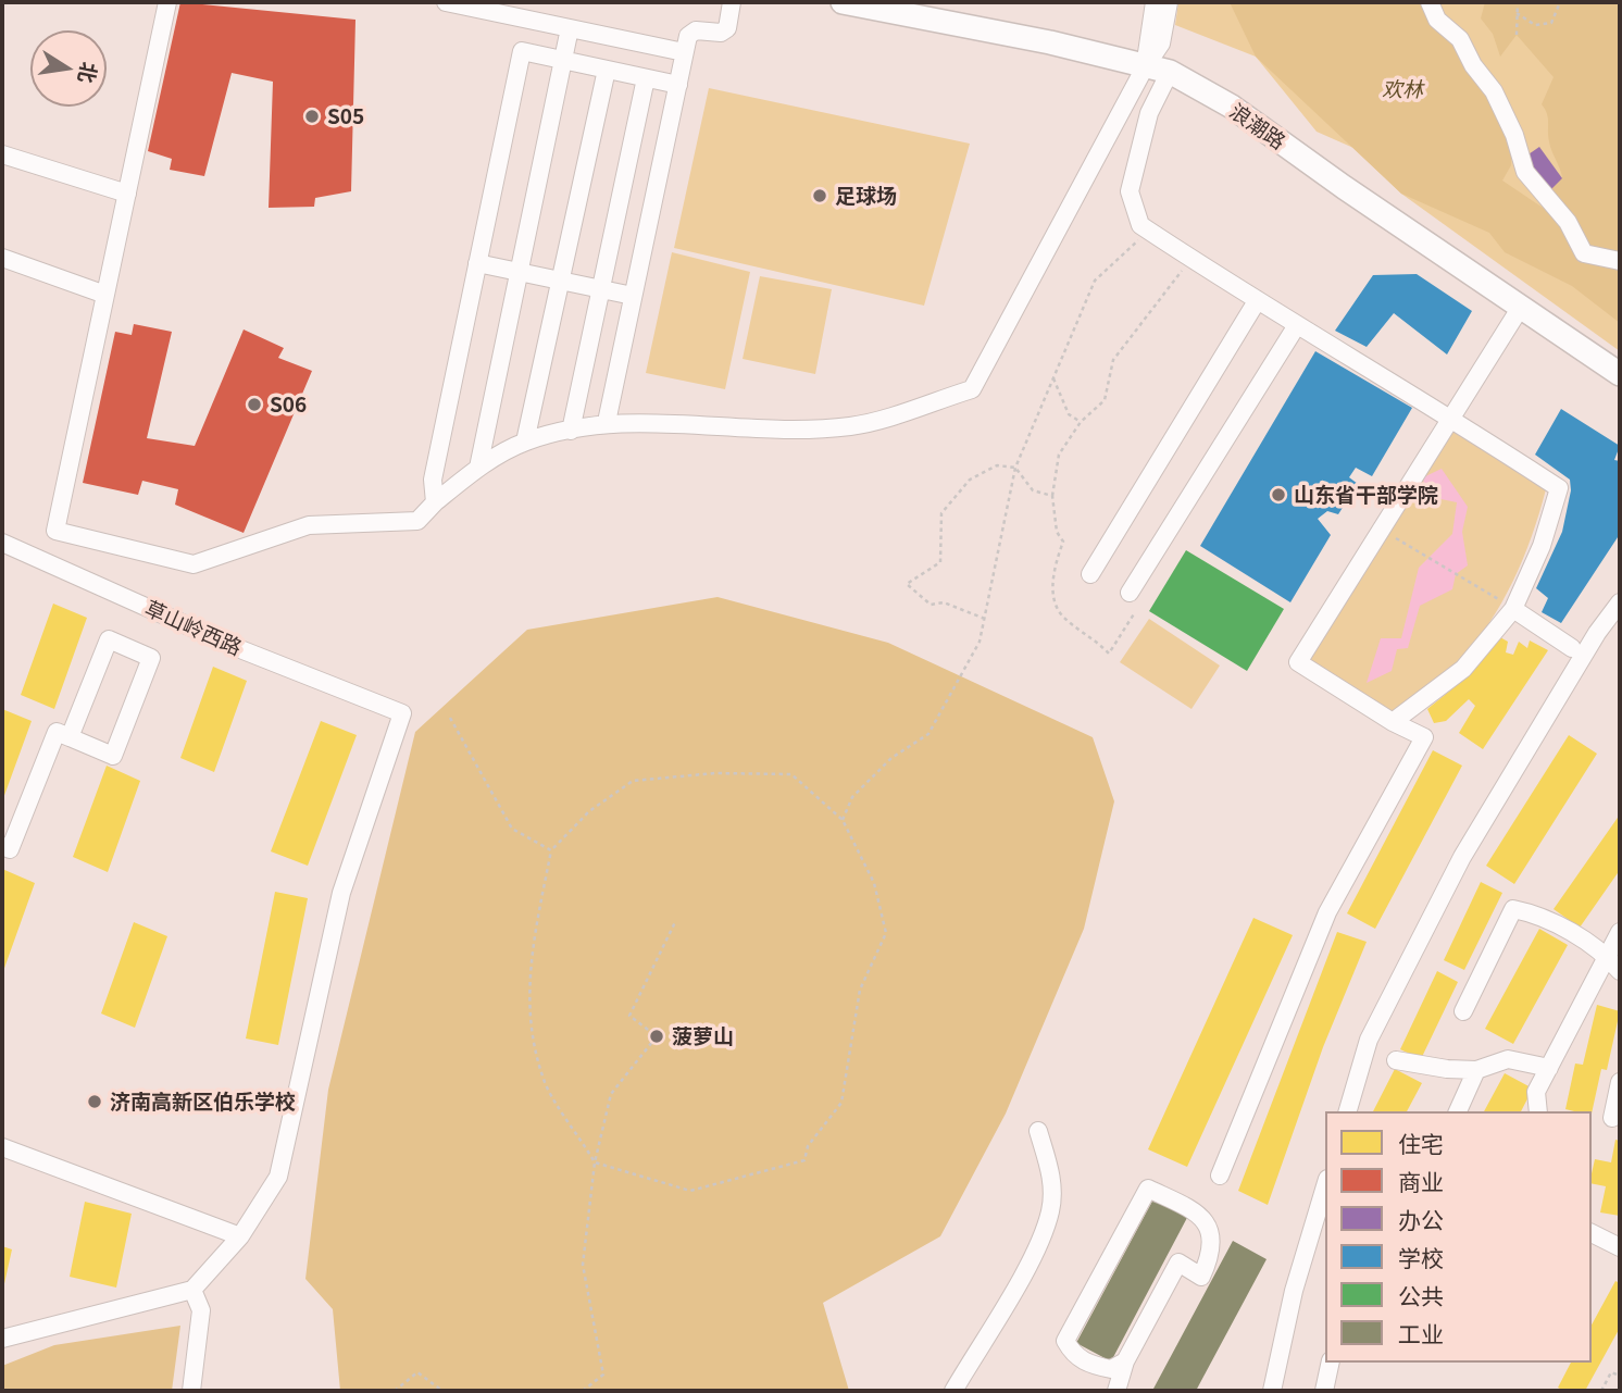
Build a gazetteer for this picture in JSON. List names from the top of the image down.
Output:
{
  "streets": {
    "main road": ["浪潮路"],
    "street": ["草山岭西路"]
  },
  "parks": ["欢林"],
  "places": [
    "S05",
    "足球场",
    "S06",
    "山东省干部学院",
    "菠萝山",
    "济南高新区伯乐学校"
  ],
  "legend": [
    "住宅",
    "商业",
    "办公",
    "学校",
    "公共",
    "工业"
  ],
  "north": "right"
}
